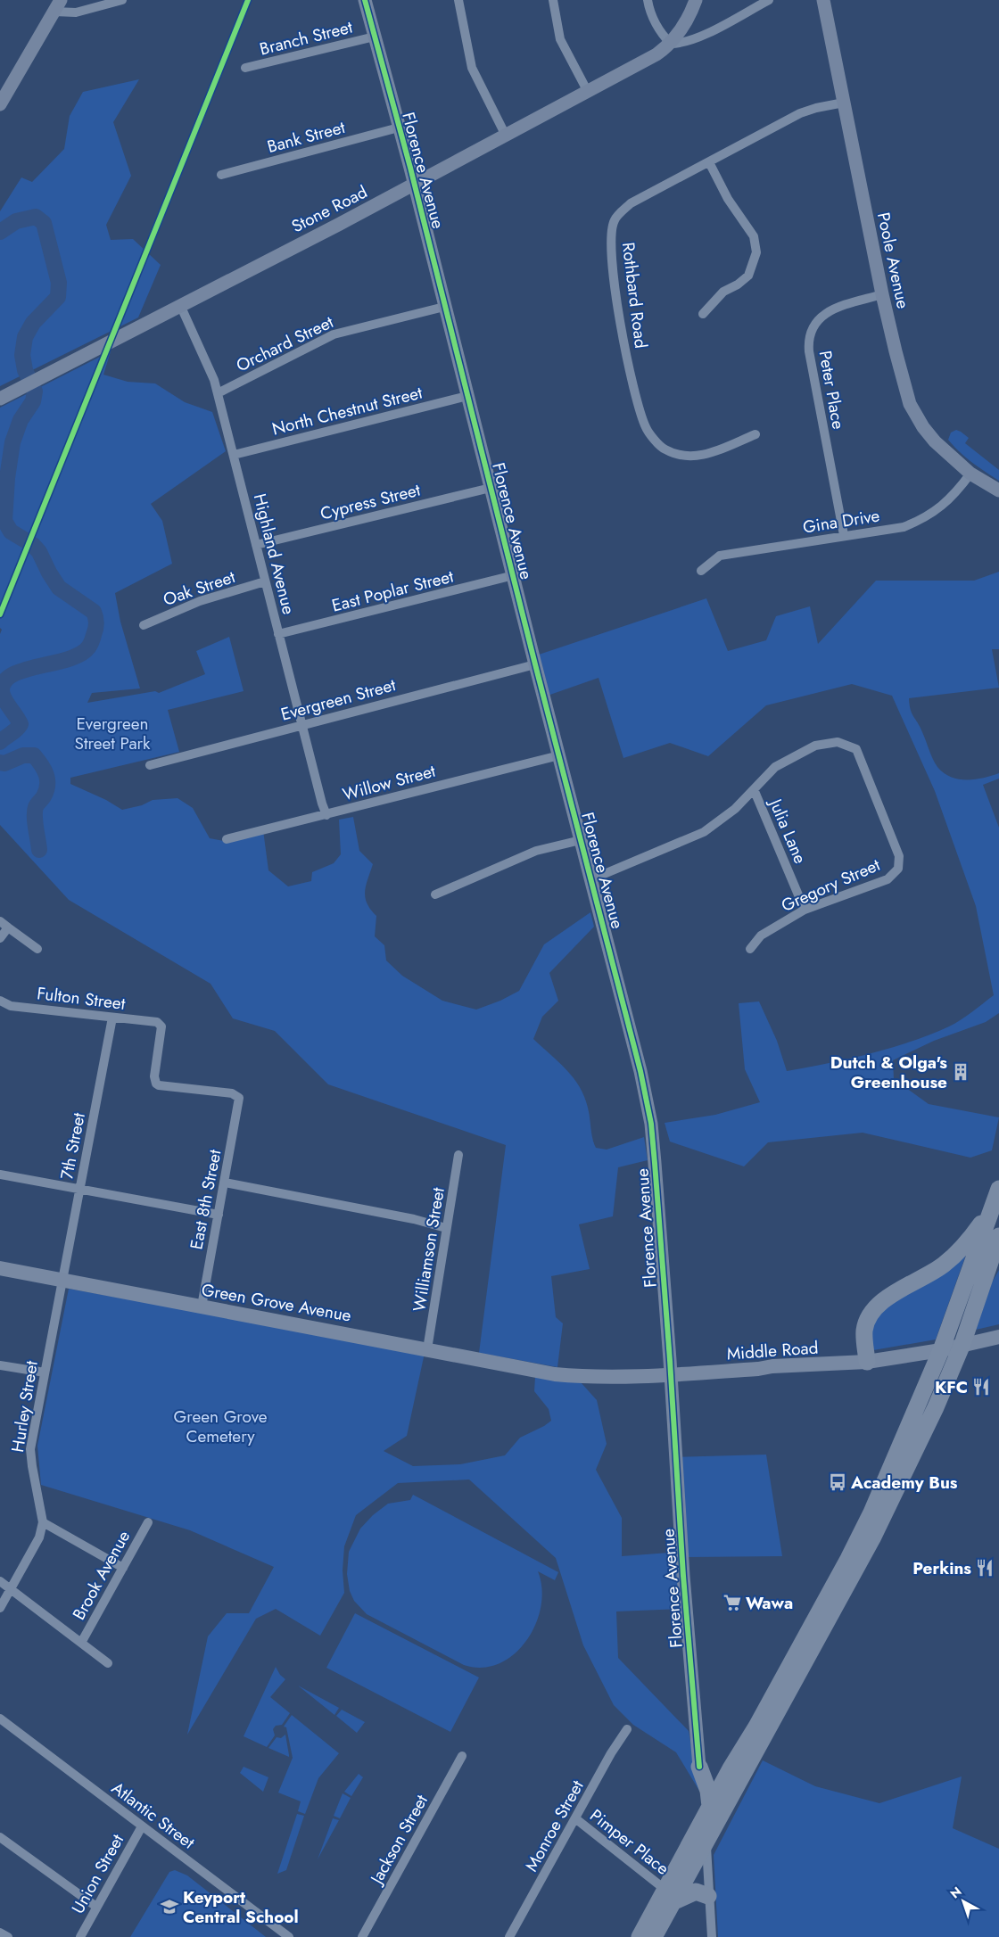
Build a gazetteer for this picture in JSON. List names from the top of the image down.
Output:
{
  "streets": {
    "main road": ["Green Grove Avenue", "Middle Road"],
    "street": [
      "Branch Street",
      "Bank Street",
      "Florence Avenue",
      "Stone Road",
      "Poole Avenue",
      "Rothbard Road",
      "Orchard Street",
      "Peter Place",
      "North Chestnut Street",
      "Cypress Street",
      "Gina Drive",
      "Highland Avenue",
      "Oak Street",
      "East Poplar Street",
      "Evergreen Street",
      "Willow Street",
      "Julia Lane",
      "Gregory Street",
      "Fulton Street",
      "7th Street",
      "East 8th Street",
      "Williamson Street",
      "Hurley Street",
      "Brook Avenue",
      "Atlantic Street",
      "Monroe Street",
      "Jackson Street",
      "Pimper Place",
      "Union Street"
    ]
  },
  "crossings": [
    ["Branch Street", "Florence Avenue"],
    ["Bank Street", "Florence Avenue"],
    ["Florence Avenue", "Stone Road"],
    ["Florence Avenue", "Orchard Street"],
    ["Florence Avenue", "North Chestnut Street"],
    ["Florence Avenue", "Cypress Street"],
    ["Florence Avenue", "East Poplar Street"],
    ["Florence Avenue", "Evergreen Street"],
    ["Florence Avenue", "Willow Street"],
    ["Florence Avenue", "Gregory Street"],
    ["Florence Avenue", "Middle Road"],
    ["Stone Road", "Highland Avenue"],
    ["Poole Avenue", "Rothbard Road"],
    ["Poole Avenue", "Peter Place"],
    ["Poole Avenue", "Gina Drive"],
    ["Orchard Street", "Highland Avenue"],
    ["Peter Place", "Gina Drive"],
    ["North Chestnut Street", "Highland Avenue"],
    ["Cypress Street", "Highland Avenue"],
    ["Highland Avenue", "Oak Street"],
    ["Highland Avenue", "East Poplar Street"],
    ["Highland Avenue", "Evergreen Street"],
    ["Highland Avenue", "Willow Street"],
    ["Julia Lane", "Gregory Street"],
    ["Fulton Street", "7th Street"],
    ["Fulton Street", "East 8th Street"],
    ["7th Street", "Green Grove Avenue"],
    ["7th Street", "Hurley Street"],
    ["East 8th Street", "Green Grove Avenue"],
    ["Williamson Street", "Green Grove Avenue"],
    ["Green Grove Avenue", "Middle Road"],
    ["Green Grove Avenue", "Hurley Street"],
    ["Atlantic Street", "Union Street"],
    ["Monroe Street", "Pimper Place"]
  ],
  "parks": ["Evergreen Street Park", "Green Grove Cemetery"],
  "places": {
    "building": ["Dutch & Olga's Greenhouse"],
    "restaurant": ["KFC", "Perkins"],
    "bus stop": ["Academy Bus"],
    "supermarket": ["Wawa"],
    "school or university": ["Keyport Central School"]
  },
  "north": "top left"
}
